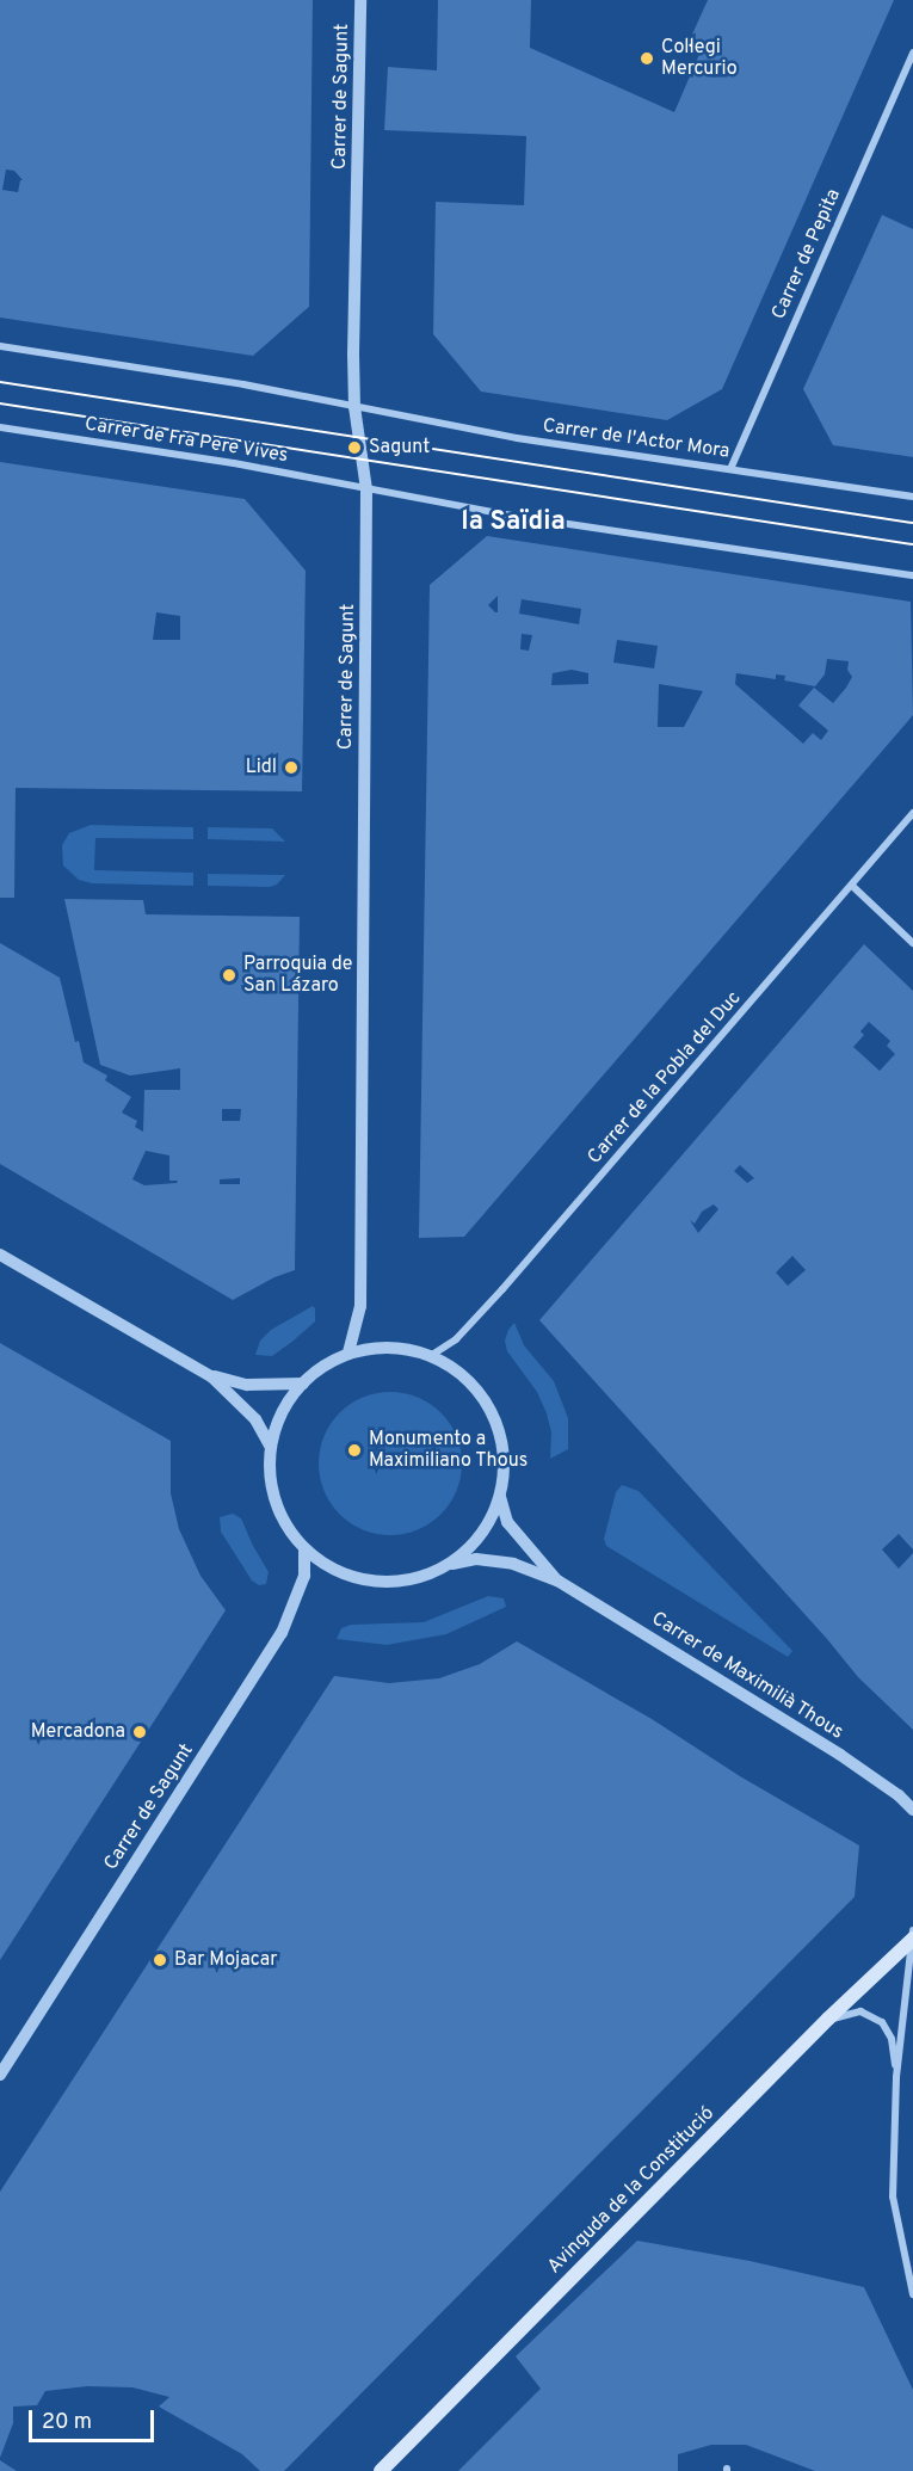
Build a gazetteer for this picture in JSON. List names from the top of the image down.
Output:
{
  "streets": {
    "main road": ["Avinguda de la Constitució"],
    "street": [
      "Carrer de Sagunt",
      "Carrer de Pepita",
      "Carrer de l'Actor Mora",
      "Carrer de Fra Pere Vives",
      "Carrer de la Pobla del Duc",
      "Carrer de Maximilià Thous"
    ]
  },
  "crossings": [
    ["Carrer de Sagunt", "Carrer de l'Actor Mora"],
    ["Carrer de Sagunt", "Carrer de Fra Pere Vives"],
    ["Carrer de Sagunt", "Carrer de la Pobla del Duc"],
    ["Carrer de Sagunt", "Carrer de Maximilià Thous"],
    ["Carrer de Pepita", "Carrer de l'Actor Mora"],
    ["Carrer de la Pobla del Duc", "Carrer de Maximilià Thous"]
  ],
  "districts": ["la Saïdia"],
  "places": [
    "Col·legi Mercurio",
    "Sagunt",
    "Lidl",
    "Parroquia de San Lázaro",
    "Monumento a Maximiliano Thous",
    "Mercadona",
    "Bar Mojacar"
  ],
  "scale_bar": "20 m"
}
